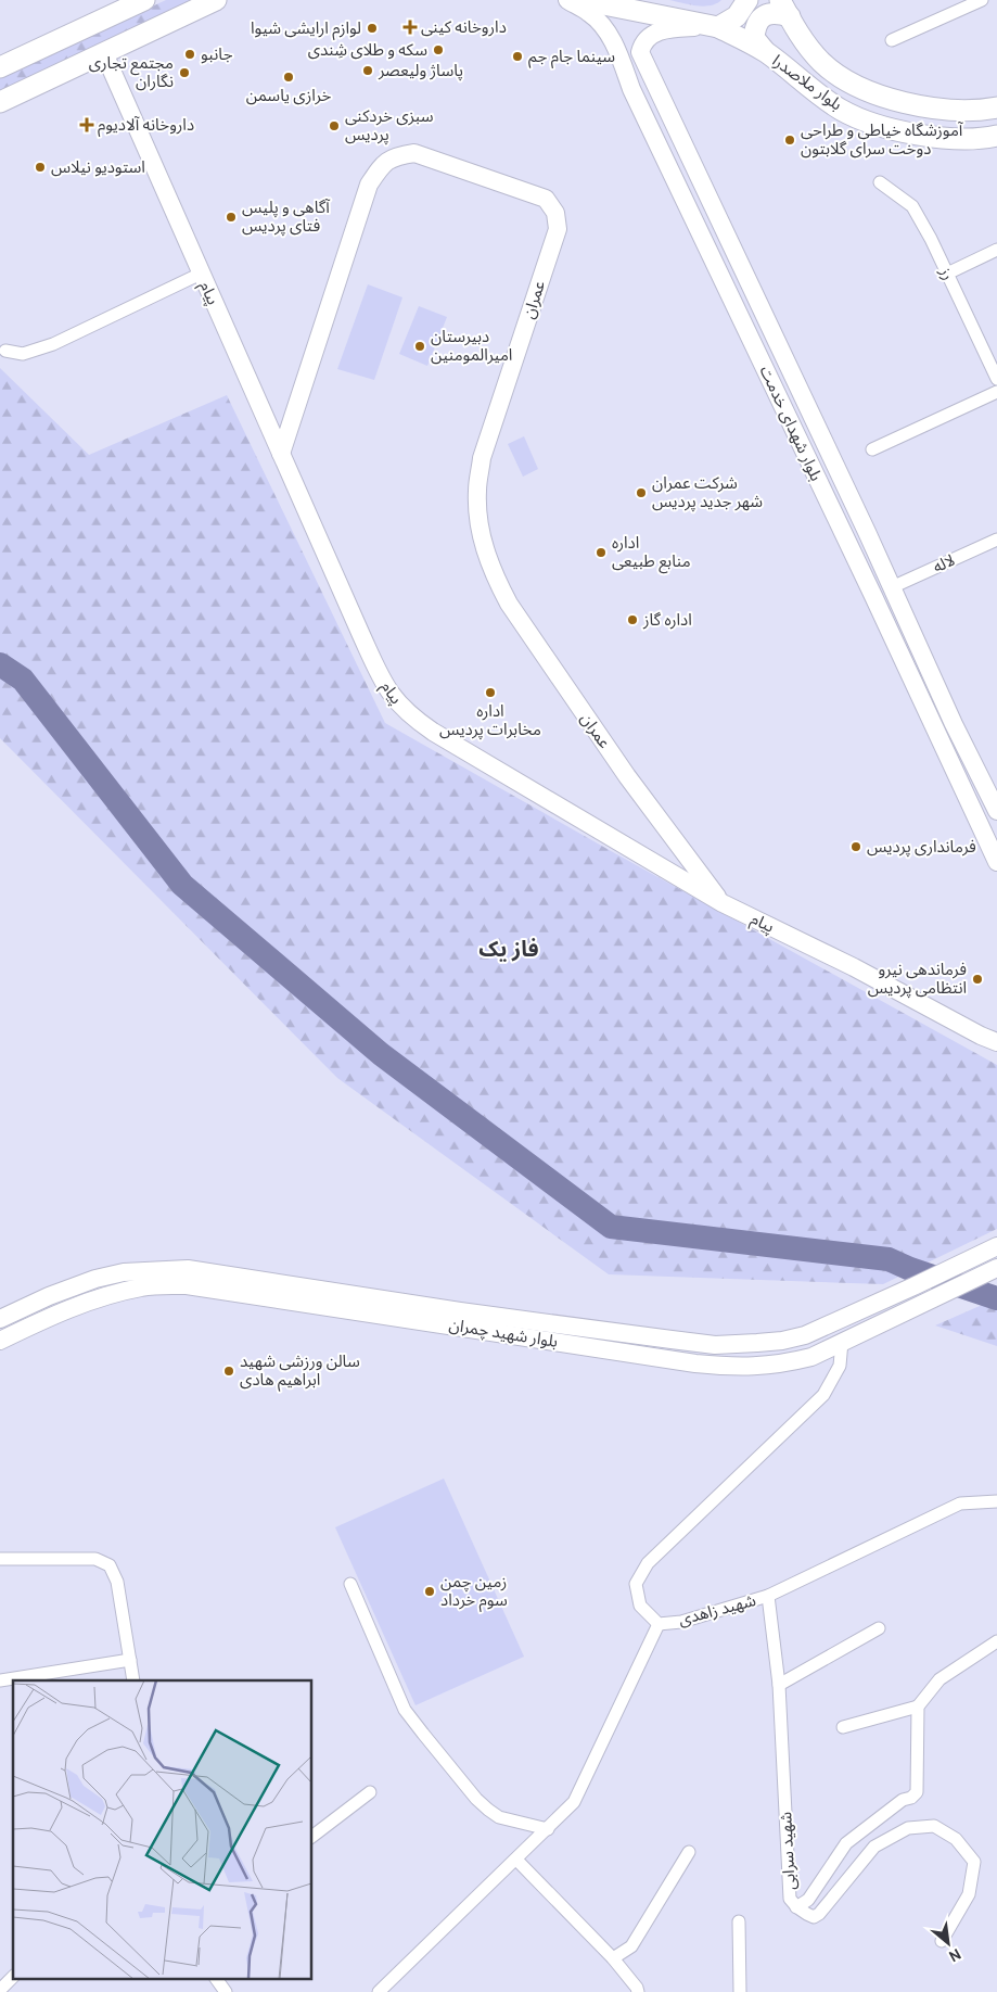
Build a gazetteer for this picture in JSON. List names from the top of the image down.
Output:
{
  "streets": {
    "main road": [
      "بلوار ملاصدرا",
      "پیام",
      "عمران",
      "بلوار شهدای خدمت",
      "بلوار شهید چمران"
    ],
    "street": [
      "رز",
      "لاله",
      "شهید زاهدی",
      "شهید سرابی"
    ]
  },
  "crossings": [
    ["بلوار ملاصدرا", "بلوار شهدای خدمت"],
    ["پیام", "عمران"],
    ["بلوار شهدای خدمت", "لاله"],
    ["بلوار شهید چمران", "شهید زاهدی"],
    ["شهید زاهدی", "شهید سرابی"]
  ],
  "districts": ["فاز یک"],
  "places": {
    "health": ["داروخانه کینی", "داروخانه آلادیوم"],
    "other": [
      "لوازم ارایشی شیوا",
      "سکه و طلای شِندی",
      "جانبو",
      "سینما جام جم",
      "پاساژ ولیعصر",
      "مجتمع تجاری نگاران",
      "خرازی یاسمن",
      "سبزی خردکنی پردیس",
      "آموزشگاه خیاطی و طراحی دوخت سرای گلابتون",
      "استودیو نیلاس",
      "آگاهی و پلیس فتای پردیس",
      "دبیرستان امیرالمومنین",
      "شرکت عمران شهر جدید پردیس",
      "اداره منابع طبیعی",
      "اداره گاز",
      "اداره مخابرات پردیس",
      "فرمانداری پردیس",
      "فرماندهی نیرو انتظامی پردیس",
      "سالن ورزشی شهید ابراهیم هادی",
      "زمین چمن سوم خرداد"
    ]
  },
  "north": "bottom right"
}
